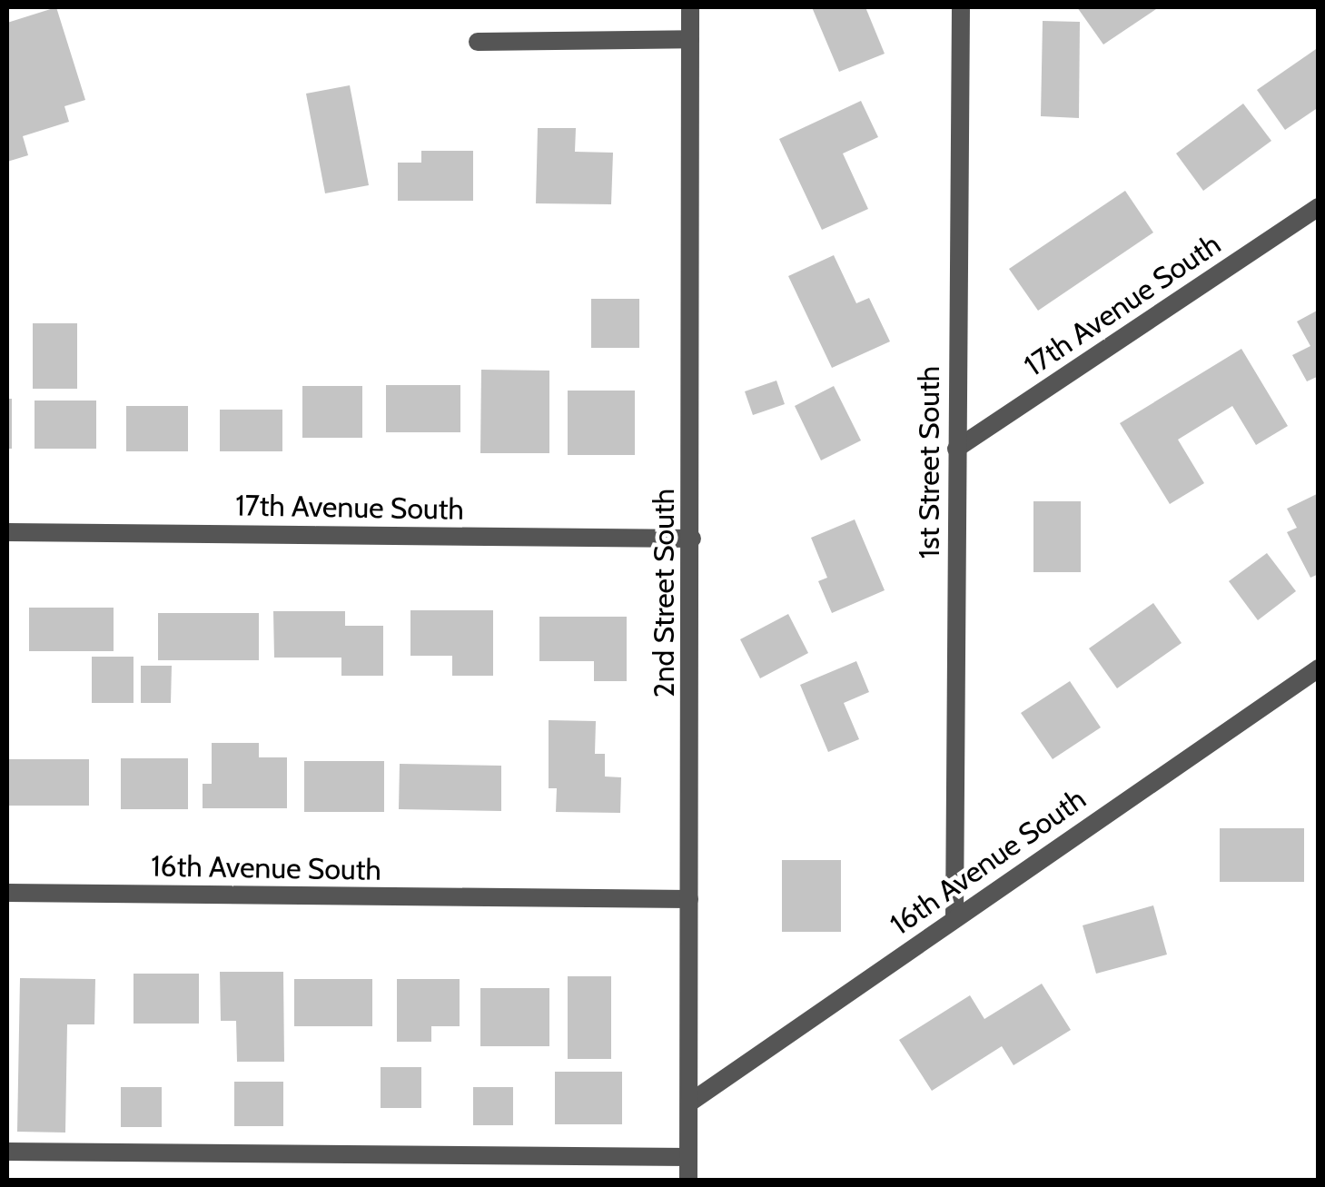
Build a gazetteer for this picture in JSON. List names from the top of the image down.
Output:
{
  "streets": {
    "street": [
      "17th Avenue South",
      "1st Street South",
      "2nd Street South",
      "16th Avenue South"
    ]
  },
  "crossings": [
    ["17th Avenue South", "1st Street South"],
    ["17th Avenue South", "2nd Street South"],
    ["1st Street South", "16th Avenue South"],
    ["2nd Street South", "16th Avenue South"]
  ]
}
